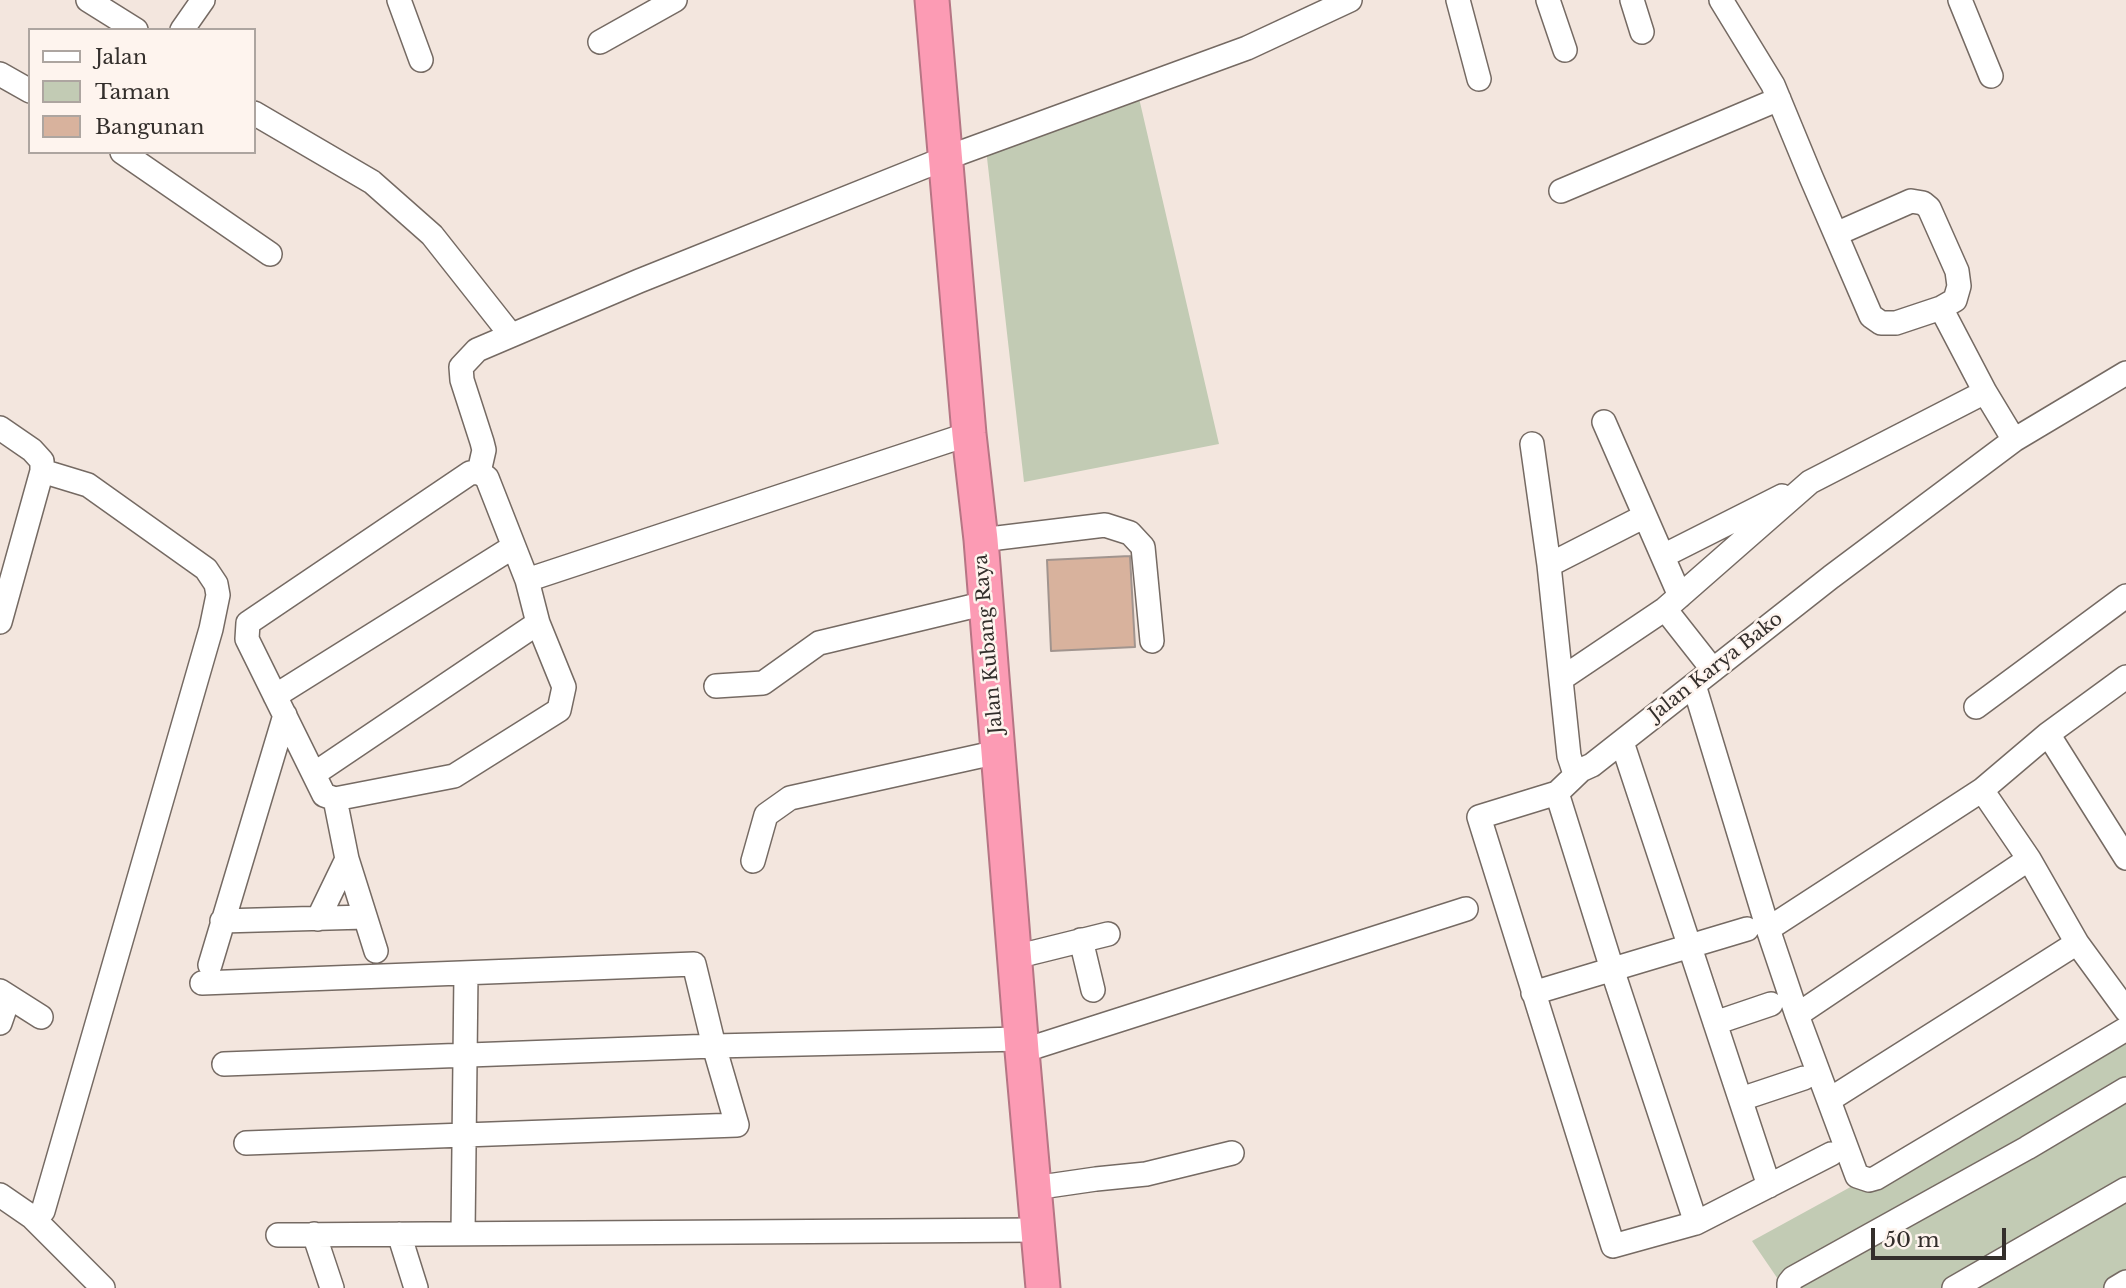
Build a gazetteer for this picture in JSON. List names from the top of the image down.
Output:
{
  "streets": {
    "highway": ["Jalan Kubang Raya"],
    "street": ["Jalan Karya Bako"]
  },
  "legend": ["Jalan", "Taman", "Bangunan"],
  "scale_bar": "50 m"
}
